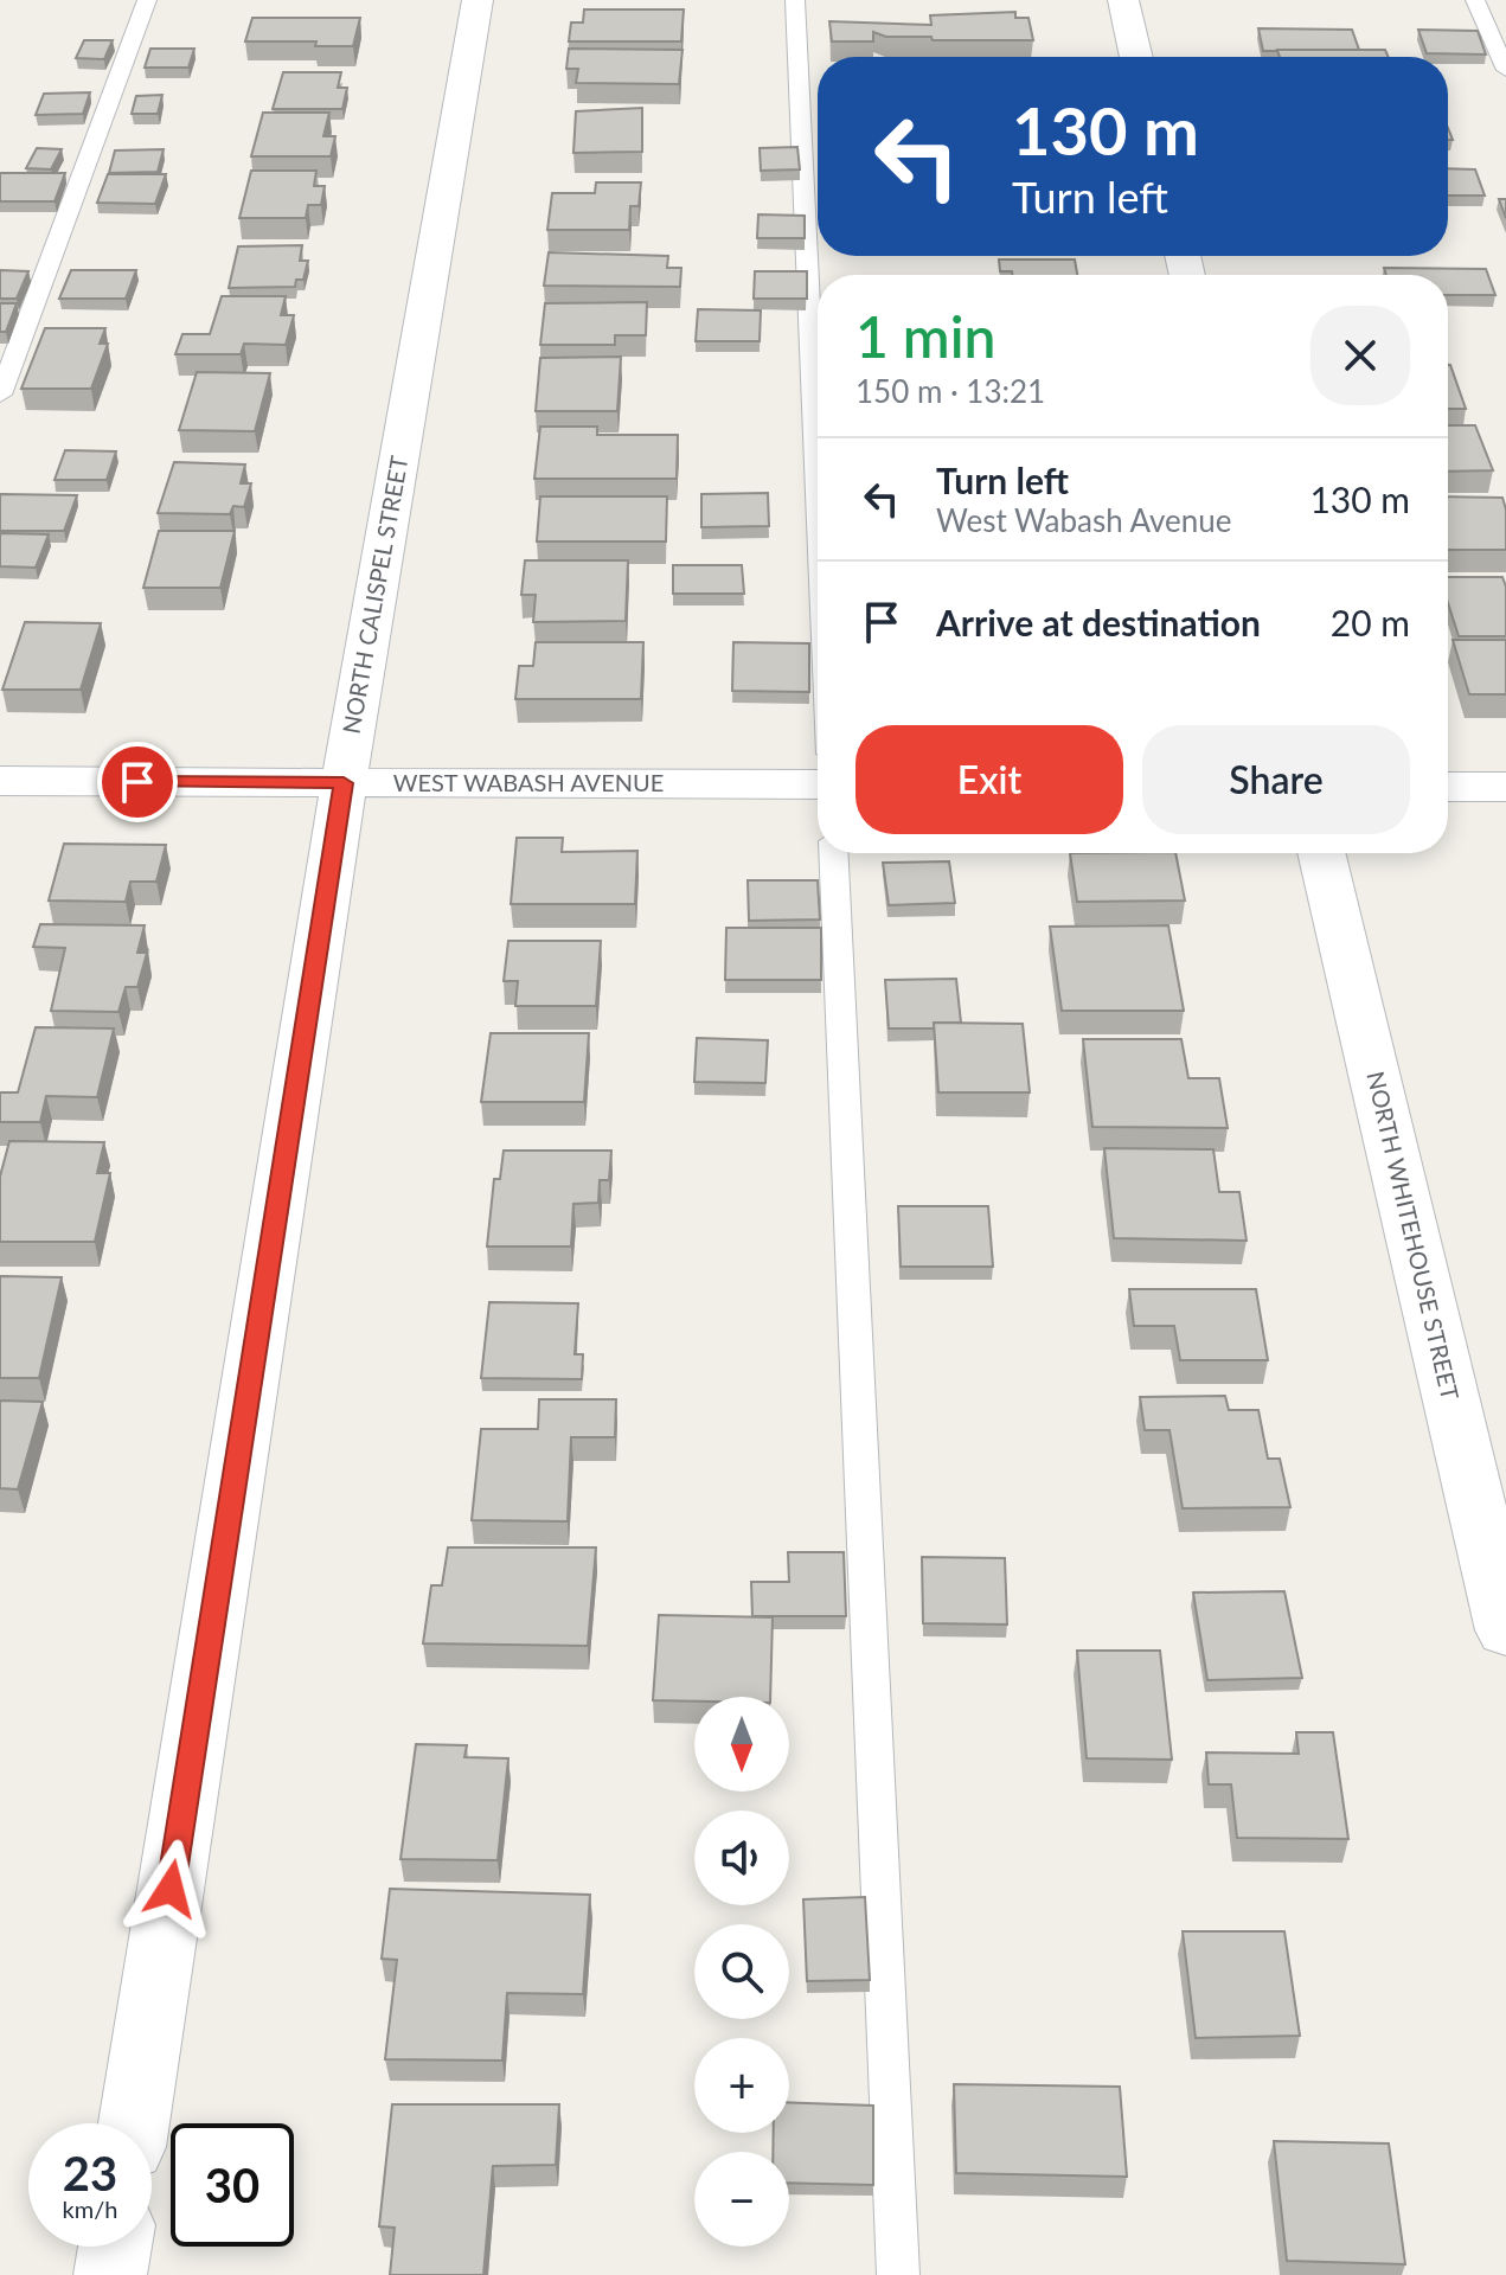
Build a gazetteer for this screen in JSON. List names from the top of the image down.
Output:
{
  "streets": {
    "street": ["NORTH CALISPEL STREET", "WEST WABASH AVENUE", "NORTH WHITEHOUSE STREET"]
  },
  "crossings": [
    ["NORTH CALISPEL STREET", "WEST WABASH AVENUE"]
  ],
  "north": "bottom",
  "page": {
    "turn": ["130 m", "Turn left"],
    "heading": ["1 min", "150 m · 13:21"],
    "list": [
      {
        "name": "Turn left",
        "note": "West Wabash Avenue",
        "value": "130 m"
      },
      {
        "name": "Arrive at destination",
        "value": "20 m"
      }
    ],
    "buttons": ["Exit", "Share"],
    "map_buttons": ["+", "−"],
    "speed": "23 km/h",
    "limit": "30"
  }
}
